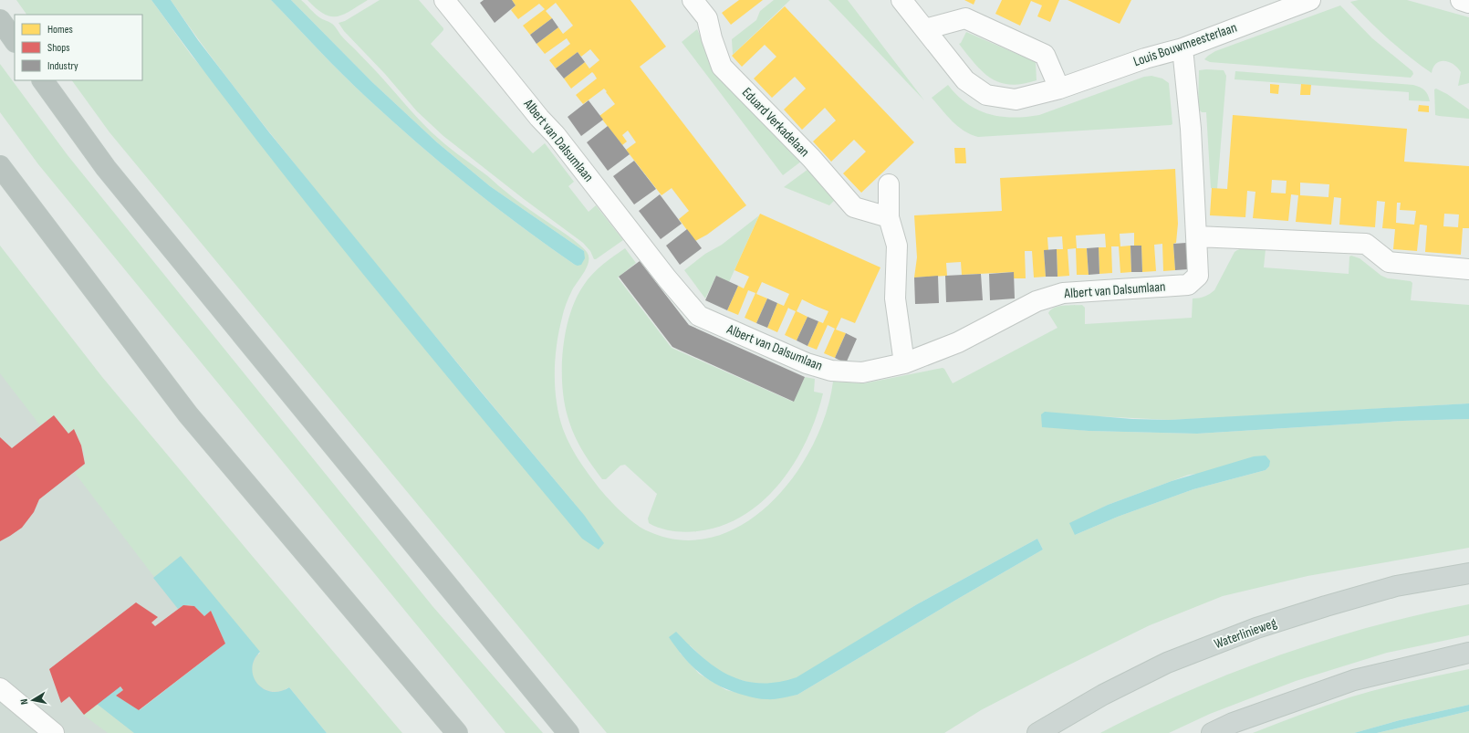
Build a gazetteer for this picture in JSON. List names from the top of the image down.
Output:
{
  "streets": {
    "main road": ["Waterlinieweg"],
    "street": ["Louis Bouwmeesterlaan", "Eduard Verkadelaan", "Albert van Dalsumlaan"]
  },
  "crossings": [
    ["Louis Bouwmeesterlaan", "Albert van Dalsumlaan"]
  ],
  "legend": ["Homes", "Shops", "Industry"],
  "north": "left"
}
